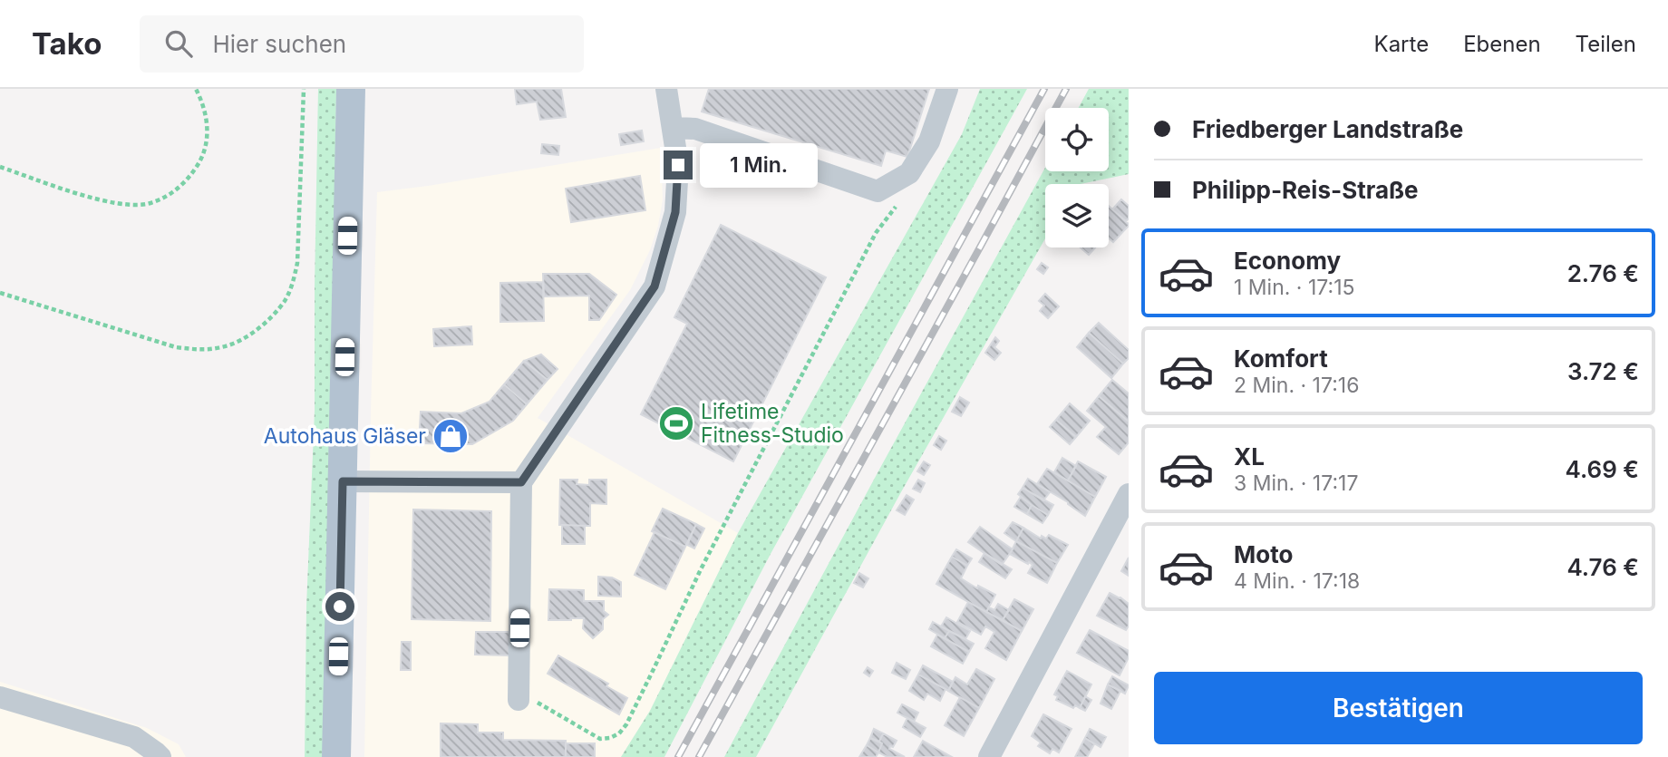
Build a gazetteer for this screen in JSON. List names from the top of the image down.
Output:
{
  "places": {
    "sports": ["Lifetime Fitness-Studio"],
    "shop": ["Autohaus Gläser"]
  },
  "page": {
    "header": "Tako",
    "search": "Hier suchen",
    "nav": ["Karte", "Ebenen", "Teilen"],
    "banner": ["Friedberger Landstraße", "Philipp-Reis-Straße"],
    "bubble": "1 Min.",
    "list": [
      {
        "name": "Economy",
        "note": "1 Min. · 17:15",
        "value": "2.76 €"
      },
      {
        "name": "Komfort",
        "note": "2 Min. · 17:16",
        "value": "3.72 €"
      },
      {
        "name": "XL",
        "note": "3 Min. · 17:17",
        "value": "4.69 €"
      },
      {
        "name": "Moto",
        "note": "4 Min. · 17:18",
        "value": "4.76 €"
      }
    ],
    "buttons": "Bestätigen"
  }
}
